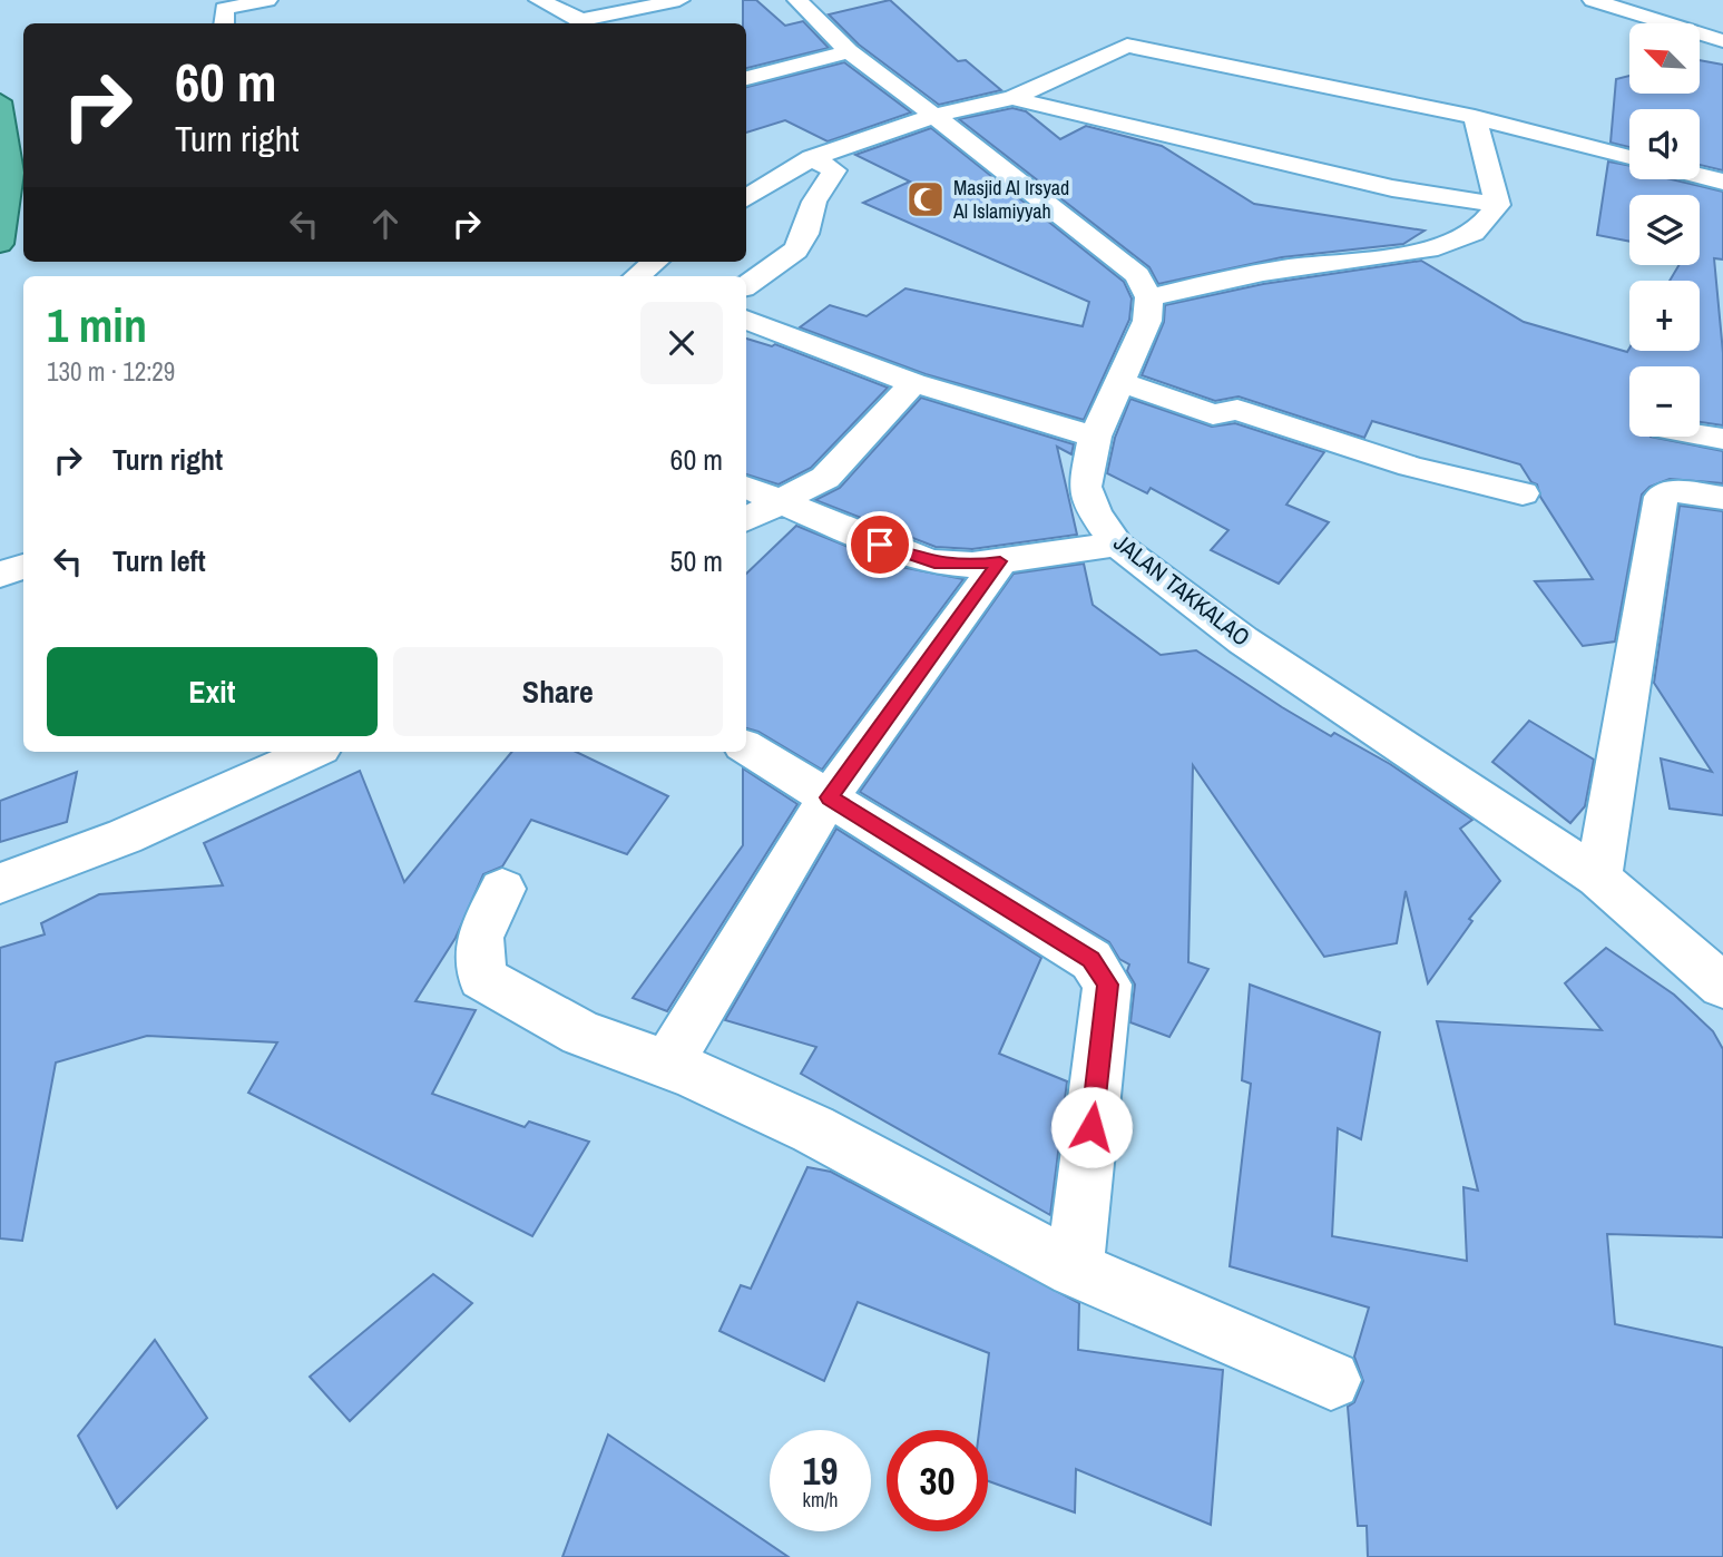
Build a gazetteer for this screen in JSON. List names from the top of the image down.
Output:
{
  "streets": {
    "street": ["JALAN TAKKALAO"]
  },
  "places": {
    "mosque": ["Masjid Al Irsyad Al Islamiyyah"]
  },
  "north": "top left",
  "page": {
    "map_buttons": ["+", "−"],
    "turn": ["60 m", "Turn right"],
    "heading": ["1 min", "130 m · 12:29"],
    "list": [
      {
        "name": "Turn right",
        "value": "60 m"
      },
      {
        "name": "Turn left",
        "value": "50 m"
      }
    ],
    "buttons": ["Exit", "Share"],
    "speed": "19 km/h",
    "limit": "30"
  }
}
